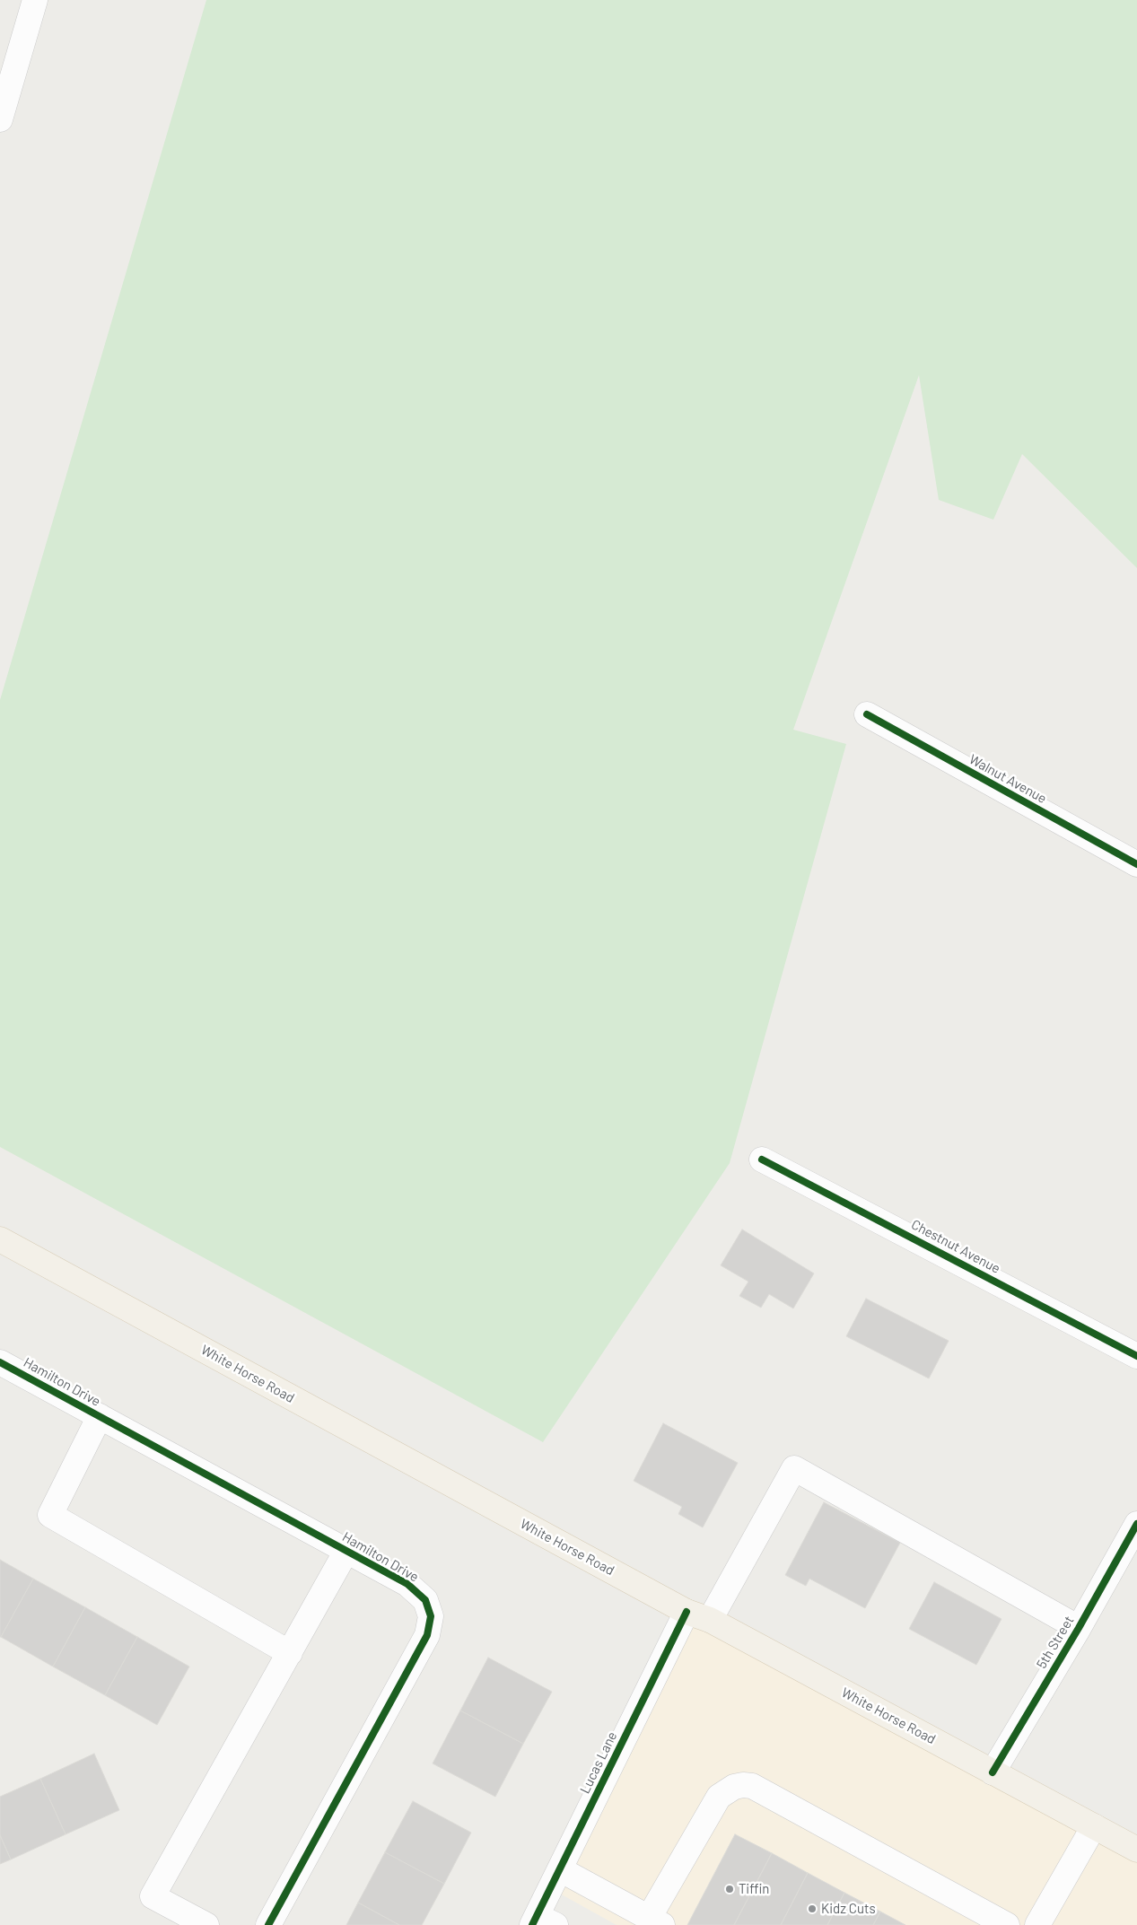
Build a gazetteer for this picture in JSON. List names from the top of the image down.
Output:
{
  "streets": {
    "main road": ["White Horse Road"],
    "street": [
      "Walnut Avenue",
      "Chestnut Avenue",
      "Hamilton Drive",
      "5th Street",
      "Lucas Lane"
    ]
  },
  "crossings": [
    ["White Horse Road", "5th Street"],
    ["White Horse Road", "Lucas Lane"]
  ],
  "places": ["Tiffin", "Kidz Cuts"]
}
